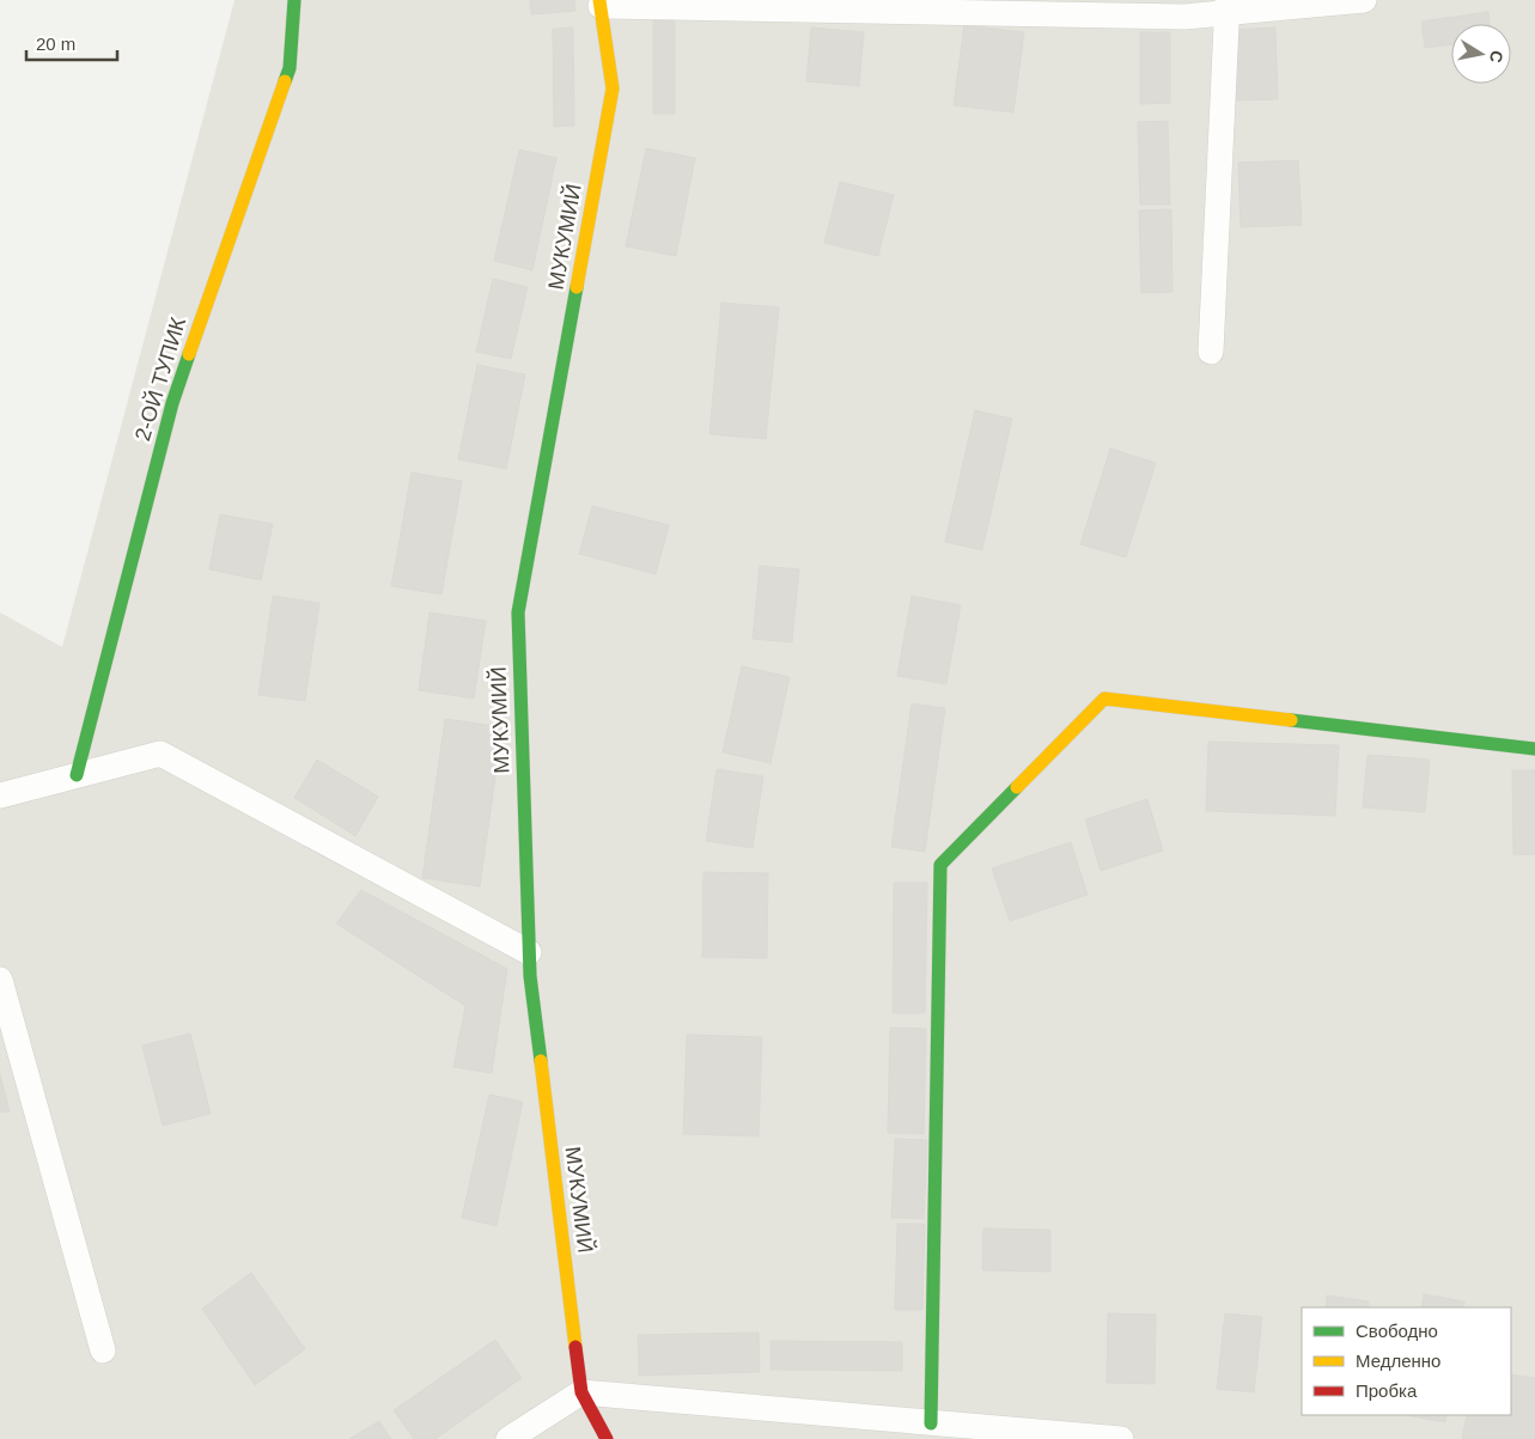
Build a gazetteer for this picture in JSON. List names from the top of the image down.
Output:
{
  "streets": {
    "street": ["МУКУМИЙ", "2-ОЙ ТУПИК"]
  },
  "legend": ["Свободно", "Медленно", "Пробка"],
  "scale_bar": "20 m",
  "north": "right"
}
